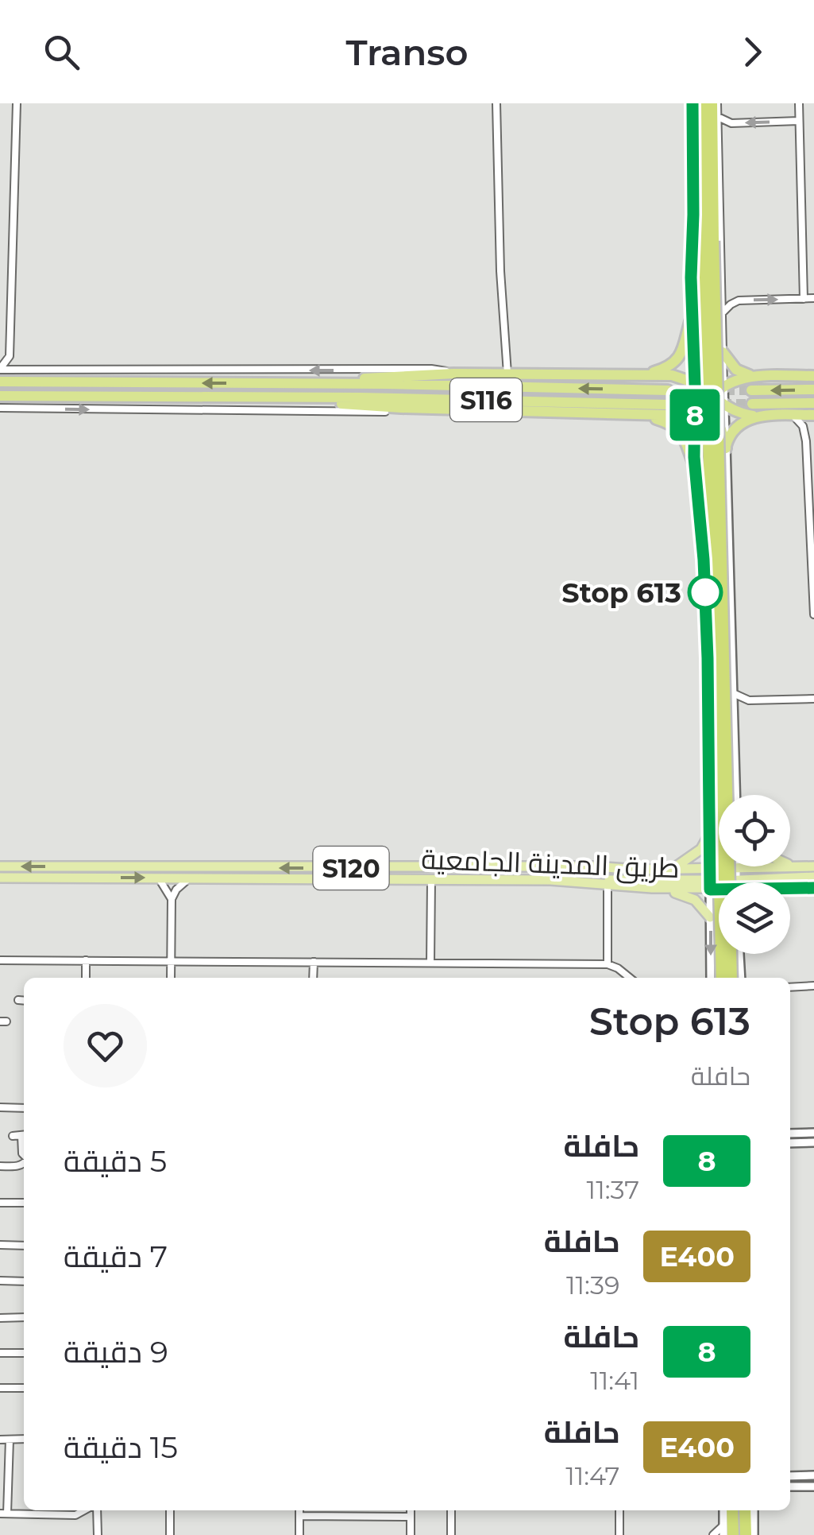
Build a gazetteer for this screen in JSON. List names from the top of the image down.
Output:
{
  "streets": {
    "highway": ["S116"],
    "main road": ["طريق المدينة الجامعية", "S120"]
  },
  "places": ["Stop 613"],
  "lines": ["bus line 8"],
  "page": {
    "header": "Transo",
    "on_map": "8",
    "heading": ["Stop 613", "حافلة"],
    "list": [
      {
        "mark": "8",
        "name": "حافلة",
        "note": "11:37",
        "value": "5 دقيقة"
      },
      {
        "mark": "E400",
        "name": "حافلة",
        "note": "11:39",
        "value": "7 دقيقة"
      },
      {
        "mark": "8",
        "name": "حافلة",
        "note": "11:41",
        "value": "9 دقيقة"
      },
      {
        "mark": "E400",
        "name": "حافلة",
        "note": "11:47",
        "value": "15 دقيقة"
      }
    ]
  }
}
